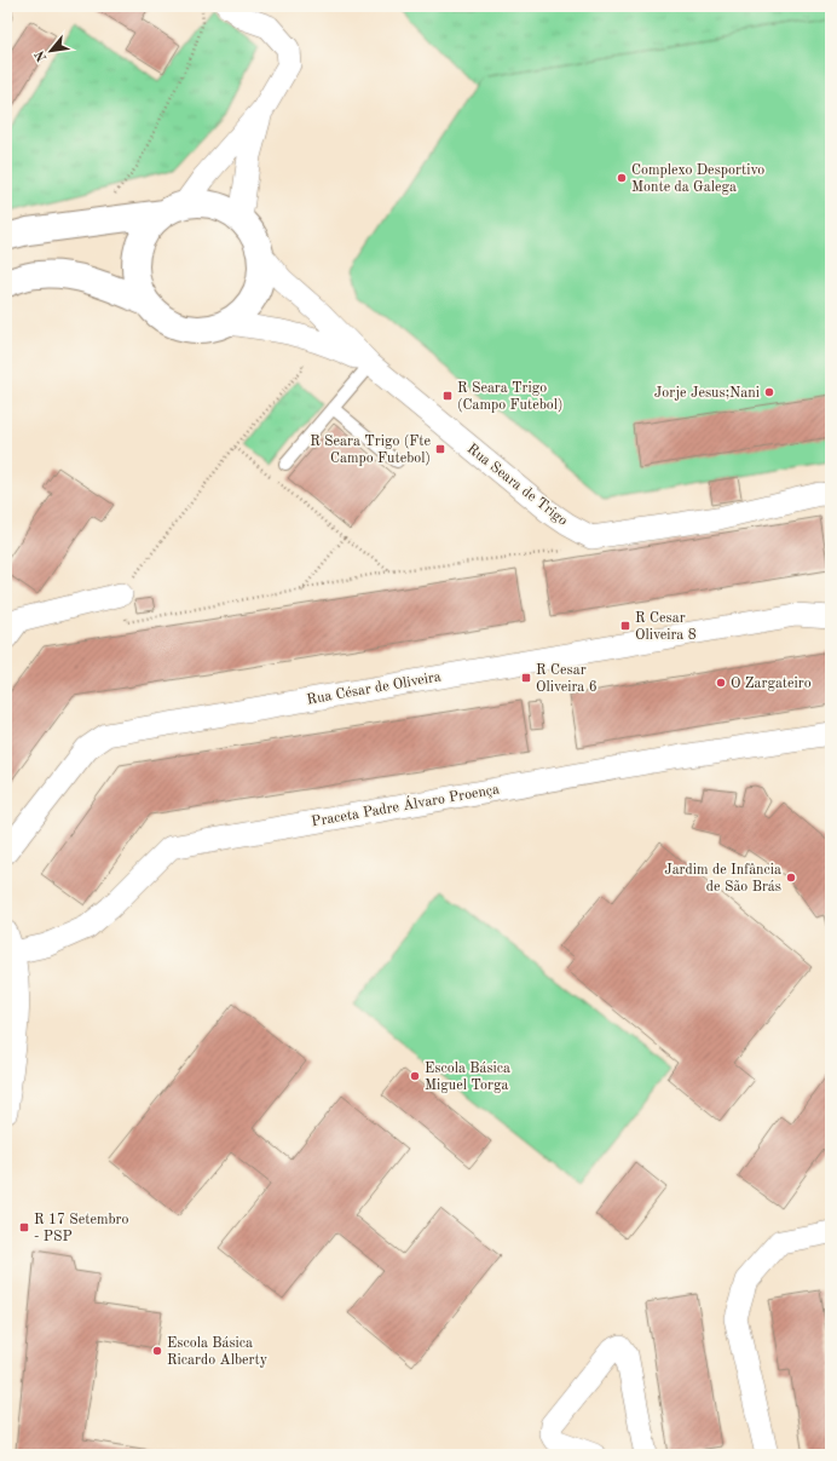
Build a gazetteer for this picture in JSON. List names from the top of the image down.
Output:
{
  "streets": {
    "street": ["Rua Seara de Trigo", "Rua César de Oliveira", "Praceta Padre Álvaro Proença"]
  },
  "places": {
    "other": [
      "Complexo Desportivo Monte da Galega",
      "Jorje Jesus;Nani",
      "O Zargateiro",
      "Jardim de Infância de São Brás",
      "Escola Básica Miguel Torga",
      "Escola Básica Ricardo Alberty"
    ],
    "transit": [
      "R Seara Trigo (Campo Futebol)",
      "R Seara Trigo (Fte Campo Futebol)",
      "R Cesar Oliveira 8",
      "R Cesar Oliveira 6",
      "R 17 Setembro - PSP"
    ]
  },
  "north": "bottom left"
}
